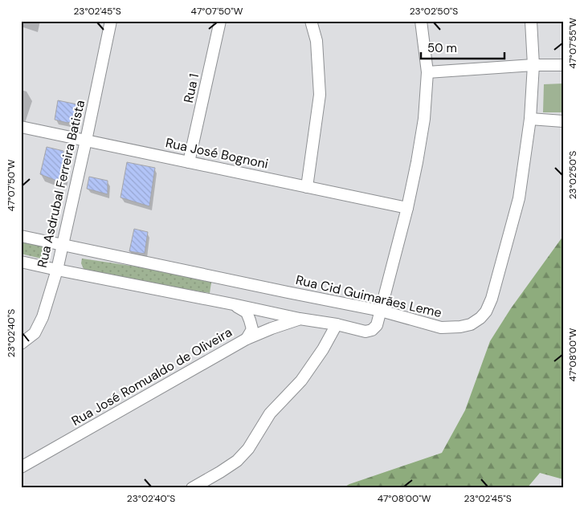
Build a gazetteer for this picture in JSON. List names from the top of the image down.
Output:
{
  "streets": {
    "street": [
      "Rua 1",
      "Rua José Bognoni",
      "Rua Asdrubal Ferreira Batista",
      "Rua Cid Guimarães Leme",
      "Rua José Romualdo de Oliveira"
    ]
  },
  "crossings": [
    ["Rua 1", "Rua José Bognoni"],
    ["Rua José Bognoni", "Rua Asdrubal Ferreira Batista"],
    ["Rua Asdrubal Ferreira Batista", "Rua Cid Guimarães Leme"]
  ],
  "scale_bar": "50 m",
  "coordinates": [
    "23°02'45\"S",
    "47°07'50\"W",
    "23°02'50\"S",
    "47°07'55\"W",
    "23°02'40\"S",
    "47°08'00\"W"
  ]
}
